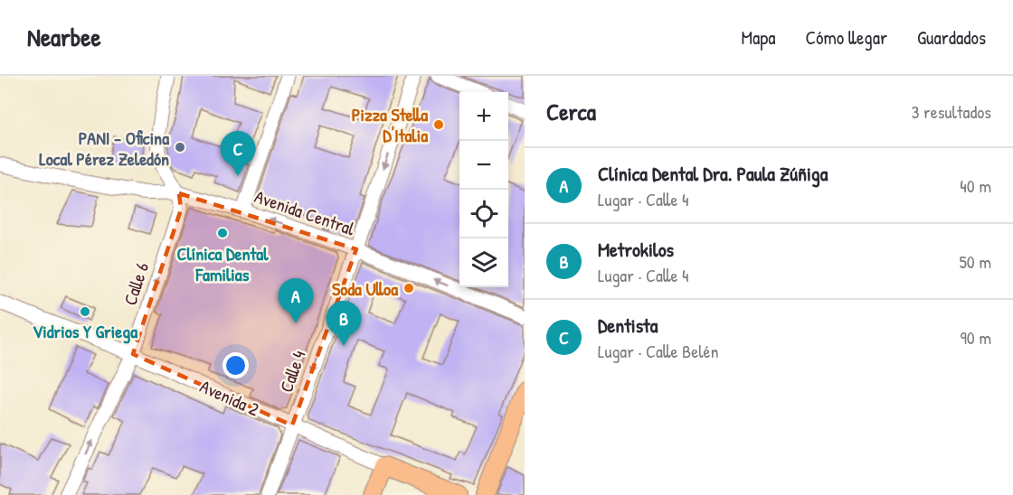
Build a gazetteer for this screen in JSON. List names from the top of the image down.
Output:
{
  "streets": {
    "main road": ["Avenida 2"],
    "street": ["Avenida Central", "Calle 6", "Calle 4"]
  },
  "crossings": [
    ["Avenida Central", "Calle 6"],
    ["Avenida Central", "Calle 4"],
    ["Calle 6", "Avenida 2"],
    ["Calle 4", "Avenida 2"]
  ],
  "one_way": ["Avenida Central", "Calle 6"],
  "places": [
    "Pizza Stella D'Italia",
    "PANI - Oficina Local Pérez Zeledón",
    "Clínica Dental Familias",
    "Soda Ulloa",
    "Vidrios Y Griega"
  ],
  "page": {
    "header": "Nearbee",
    "nav": ["Mapa", "Cómo llegar", "Guardados"],
    "heading": ["Cerca", "3 resultados"],
    "map_buttons": ["+", "−"],
    "pins": ["C", "A", "B"],
    "list": [
      {
        "mark": "A",
        "name": "Clínica Dental Dra. Paula Zúñiga",
        "note": "Lugar · Calle 4",
        "value": "40 m"
      },
      {
        "mark": "B",
        "name": "Metrokilos",
        "note": "Lugar · Calle 4",
        "value": "50 m"
      },
      {
        "mark": "C",
        "name": "Dentista",
        "note": "Lugar · Calle Belén",
        "value": "90 m"
      }
    ]
  }
}
